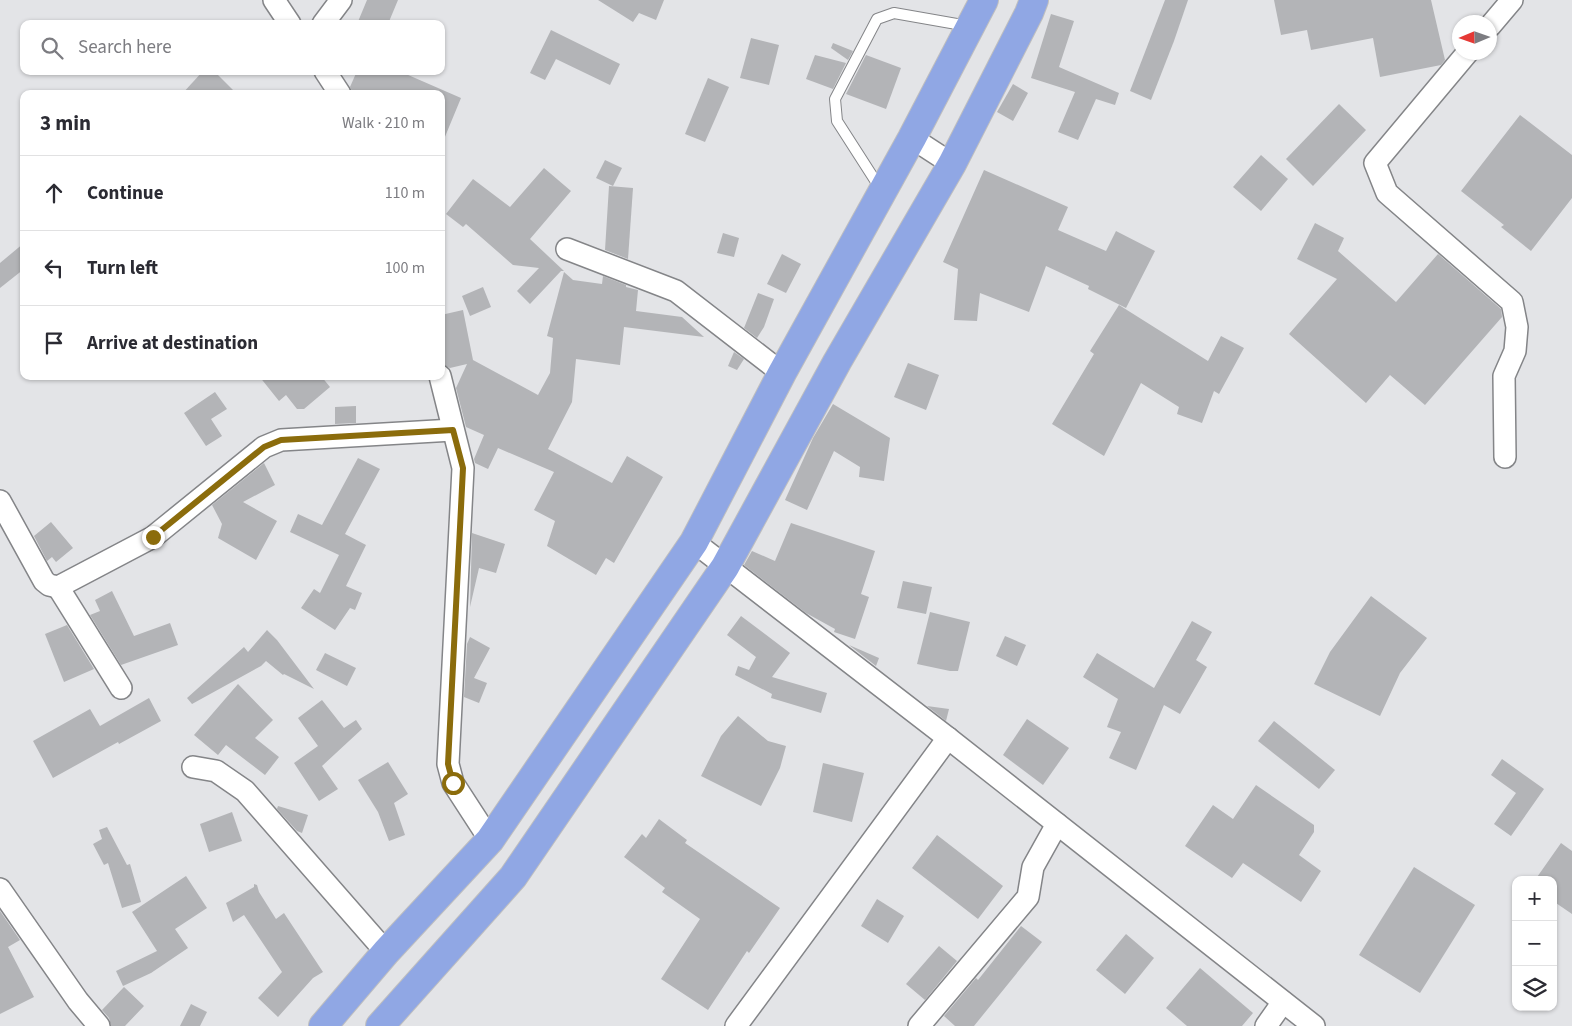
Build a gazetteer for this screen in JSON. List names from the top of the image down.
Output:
{
  "north": "left",
  "page": {
    "search": "Search here",
    "heading": ["3 min", "Walk · 210 m"],
    "list": [
      ["Continue", "110 m"],
      ["Turn left", "100 m"],
      "Arrive at destination"
    ],
    "map_buttons": ["+", "−"]
  }
}
